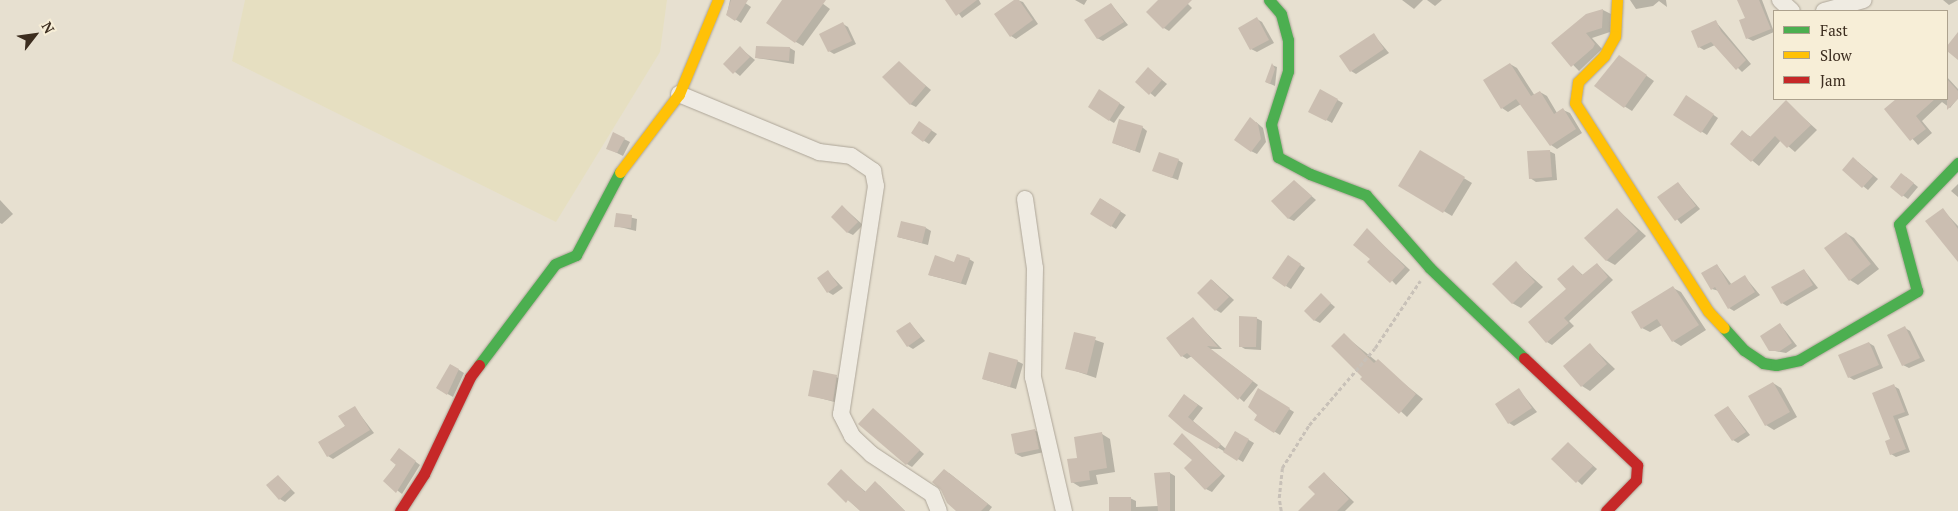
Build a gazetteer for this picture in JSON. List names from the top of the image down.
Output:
{
  "legend": ["Fast", "Slow", "Jam"],
  "north": "top right"
}
